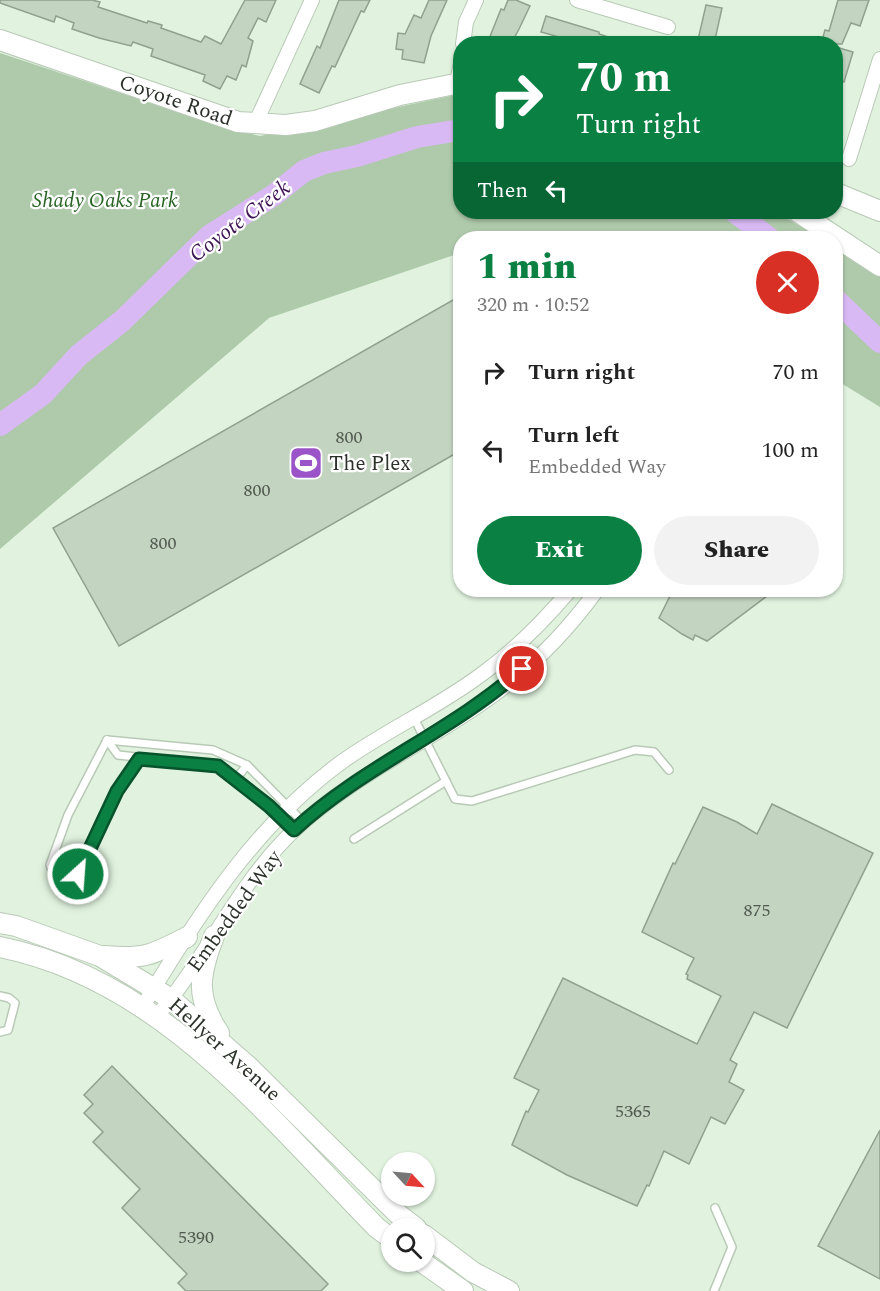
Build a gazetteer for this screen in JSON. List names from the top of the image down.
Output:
{
  "streets": {
    "main road": ["Coyote Road", "Hellyer Avenue"],
    "street": ["Embedded Way"]
  },
  "crossings": [
    ["Embedded Way", "Hellyer Avenue"]
  ],
  "water": ["Coyote Creek"],
  "parks": ["Shady Oaks Park"],
  "places": {
    "sports": ["The Plex"]
  },
  "house_numbers": [
    "800",
    "800",
    "800",
    "875",
    "5365",
    "5390"
  ],
  "north": "bottom right",
  "page": {
    "turn": ["70 m", "Turn right"],
    "then": "Then",
    "heading": ["1 min", "320 m · 10:52"],
    "list": [
      {
        "name": "Turn right",
        "value": "70 m"
      },
      {
        "name": "Turn left",
        "note": "Embedded Way",
        "value": "100 m"
      }
    ],
    "buttons": ["Exit", "Share"]
  }
}
